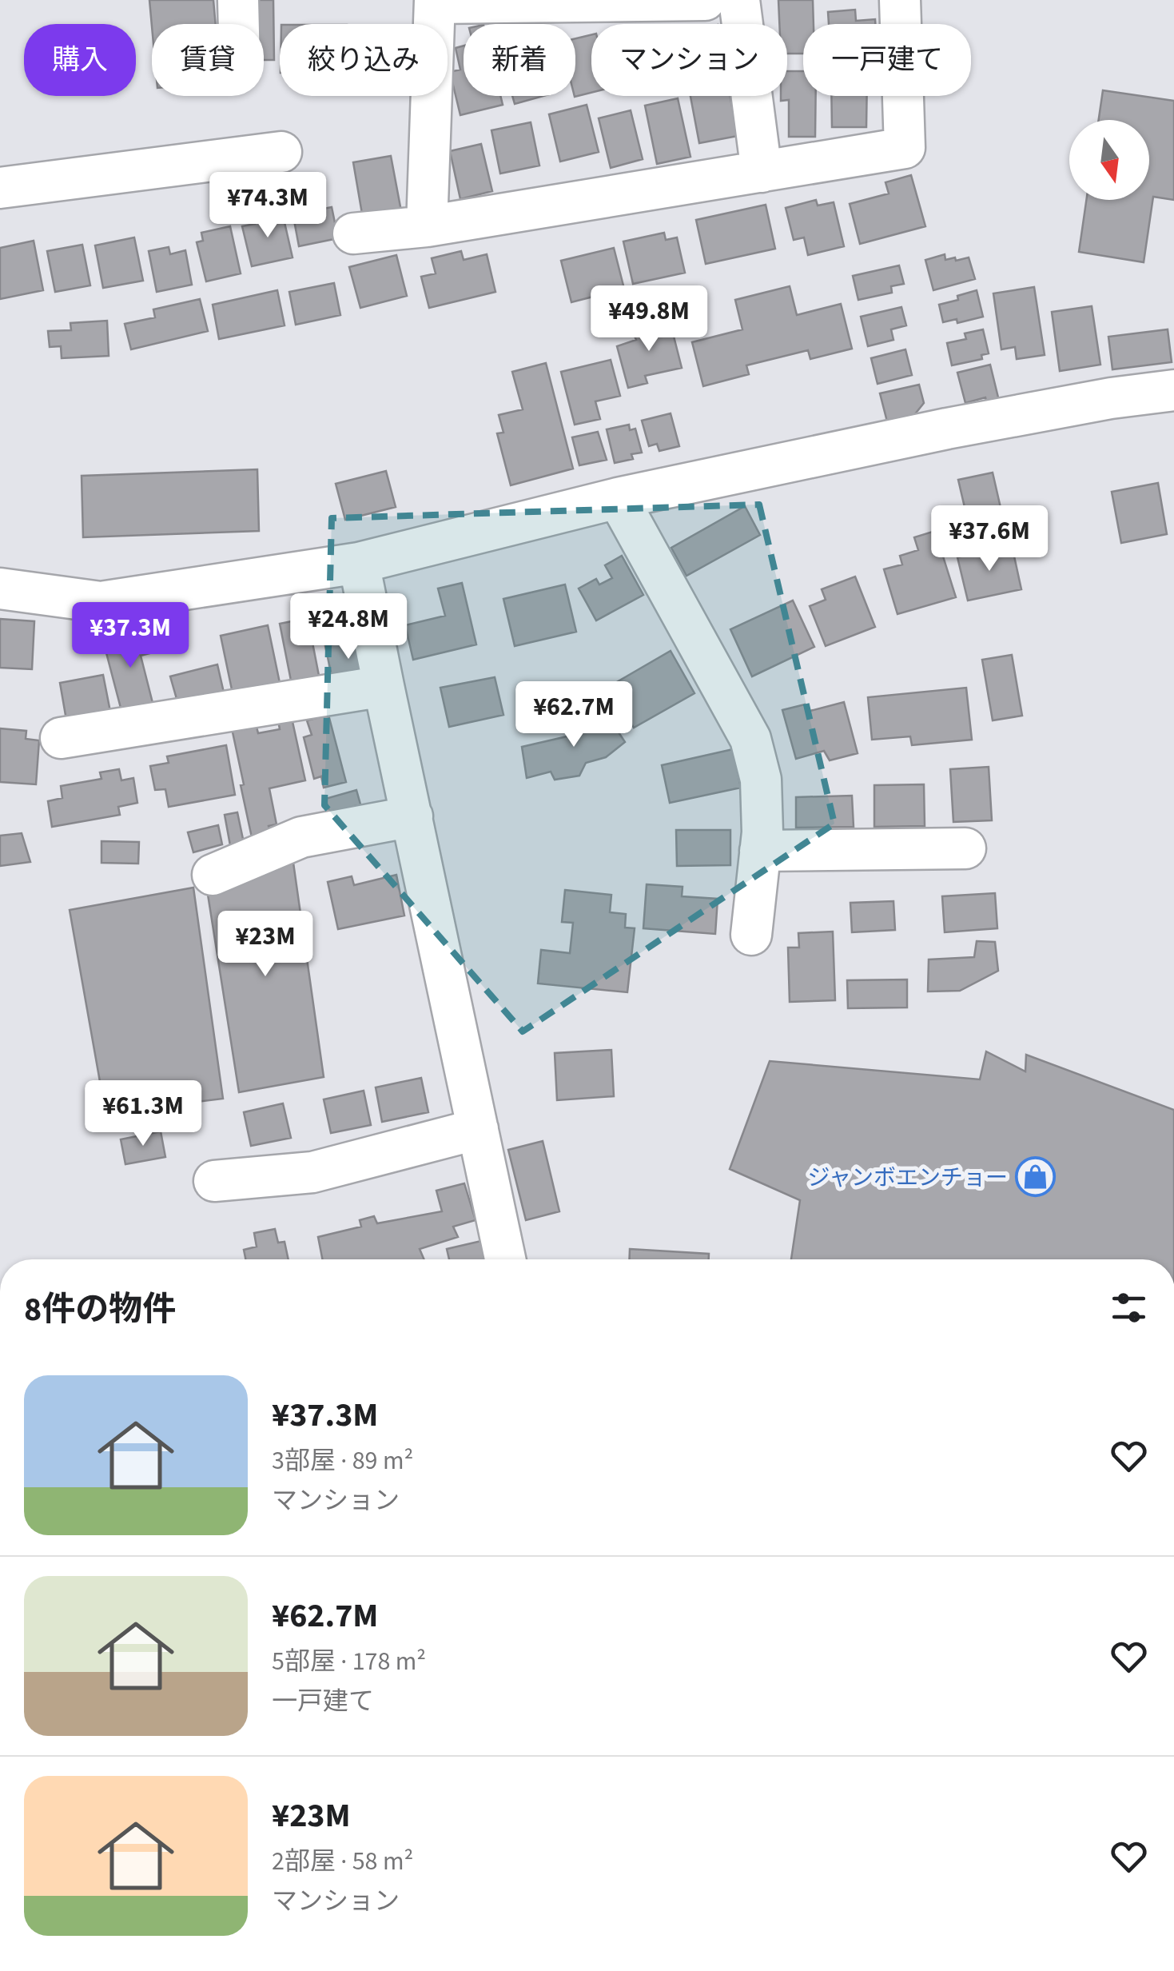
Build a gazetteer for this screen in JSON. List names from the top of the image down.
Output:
{
  "places": {
    "shop": ["ジャンボエンチョー"]
  },
  "north": "bottom",
  "page": {
    "chip": [
      "購入",
      "賃貸",
      "絞り込み",
      "新着",
      "マンション",
      "一戸建て"
    ],
    "price": [
      "¥74.3M",
      "¥49.8M",
      "¥37.6M",
      "¥24.8M",
      "¥37.3M",
      "¥62.7M",
      "¥23M",
      "¥61.3M"
    ],
    "heading": "8件の物件",
    "list": [
      {
        "name": "¥37.3M",
        "note": "3部屋 · 89 m² · マンション"
      },
      {
        "name": "¥62.7M",
        "note": "5部屋 · 178 m² · 一戸建て"
      },
      {
        "name": "¥23M",
        "note": "2部屋 · 58 m² · マンション"
      }
    ]
  }
}
